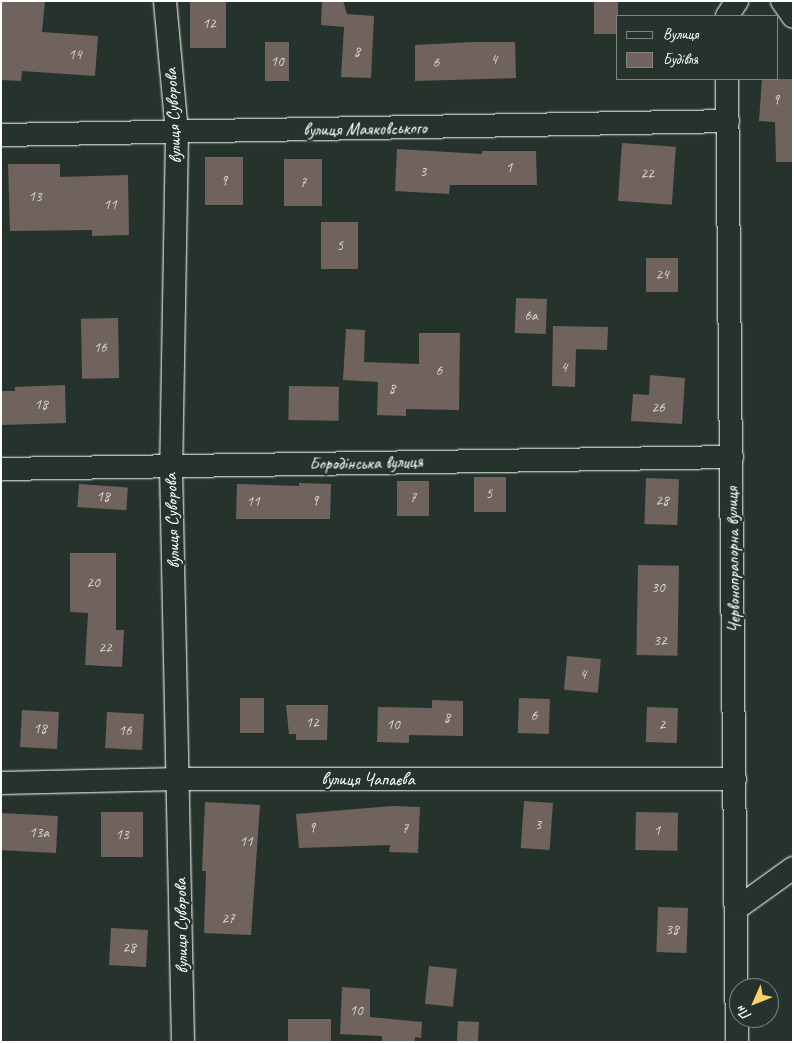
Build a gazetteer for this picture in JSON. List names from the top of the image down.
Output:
{
  "streets": {
    "street": [
      "вулиця Суворова",
      "вулиця Маяковського",
      "Бородінська вулиця",
      "Червонопрапорна вулиця",
      "вулиця Чапаєва"
    ]
  },
  "crossings": [
    ["вулиця Суворова", "вулиця Маяковського"],
    ["вулиця Суворова", "Бородінська вулиця"],
    ["вулиця Суворова", "вулиця Чапаєва"],
    ["вулиця Маяковського", "Червонопрапорна вулиця"],
    ["Бородінська вулиця", "Червонопрапорна вулиця"],
    ["Червонопрапорна вулиця", "вулиця Чапаєва"]
  ],
  "house_numbers": [
    "12",
    "8",
    "14",
    "4",
    "10",
    "6",
    "9",
    "1",
    "3",
    "22",
    "9",
    "7",
    "13",
    "11",
    "5",
    "24",
    "6а",
    "16",
    "4",
    "6",
    "8",
    "18",
    "26",
    "5",
    "18",
    "7",
    "9",
    "28",
    "11",
    "20",
    "30",
    "32",
    "22",
    "4",
    "6",
    "8",
    "12",
    "10",
    "2",
    "18",
    "16",
    "3",
    "9",
    "7",
    "1",
    "13а",
    "13",
    "11",
    "27",
    "38",
    "28",
    "10"
  ],
  "legend": ["Вулиця", "Будівля"],
  "north": "bottom left"
}
